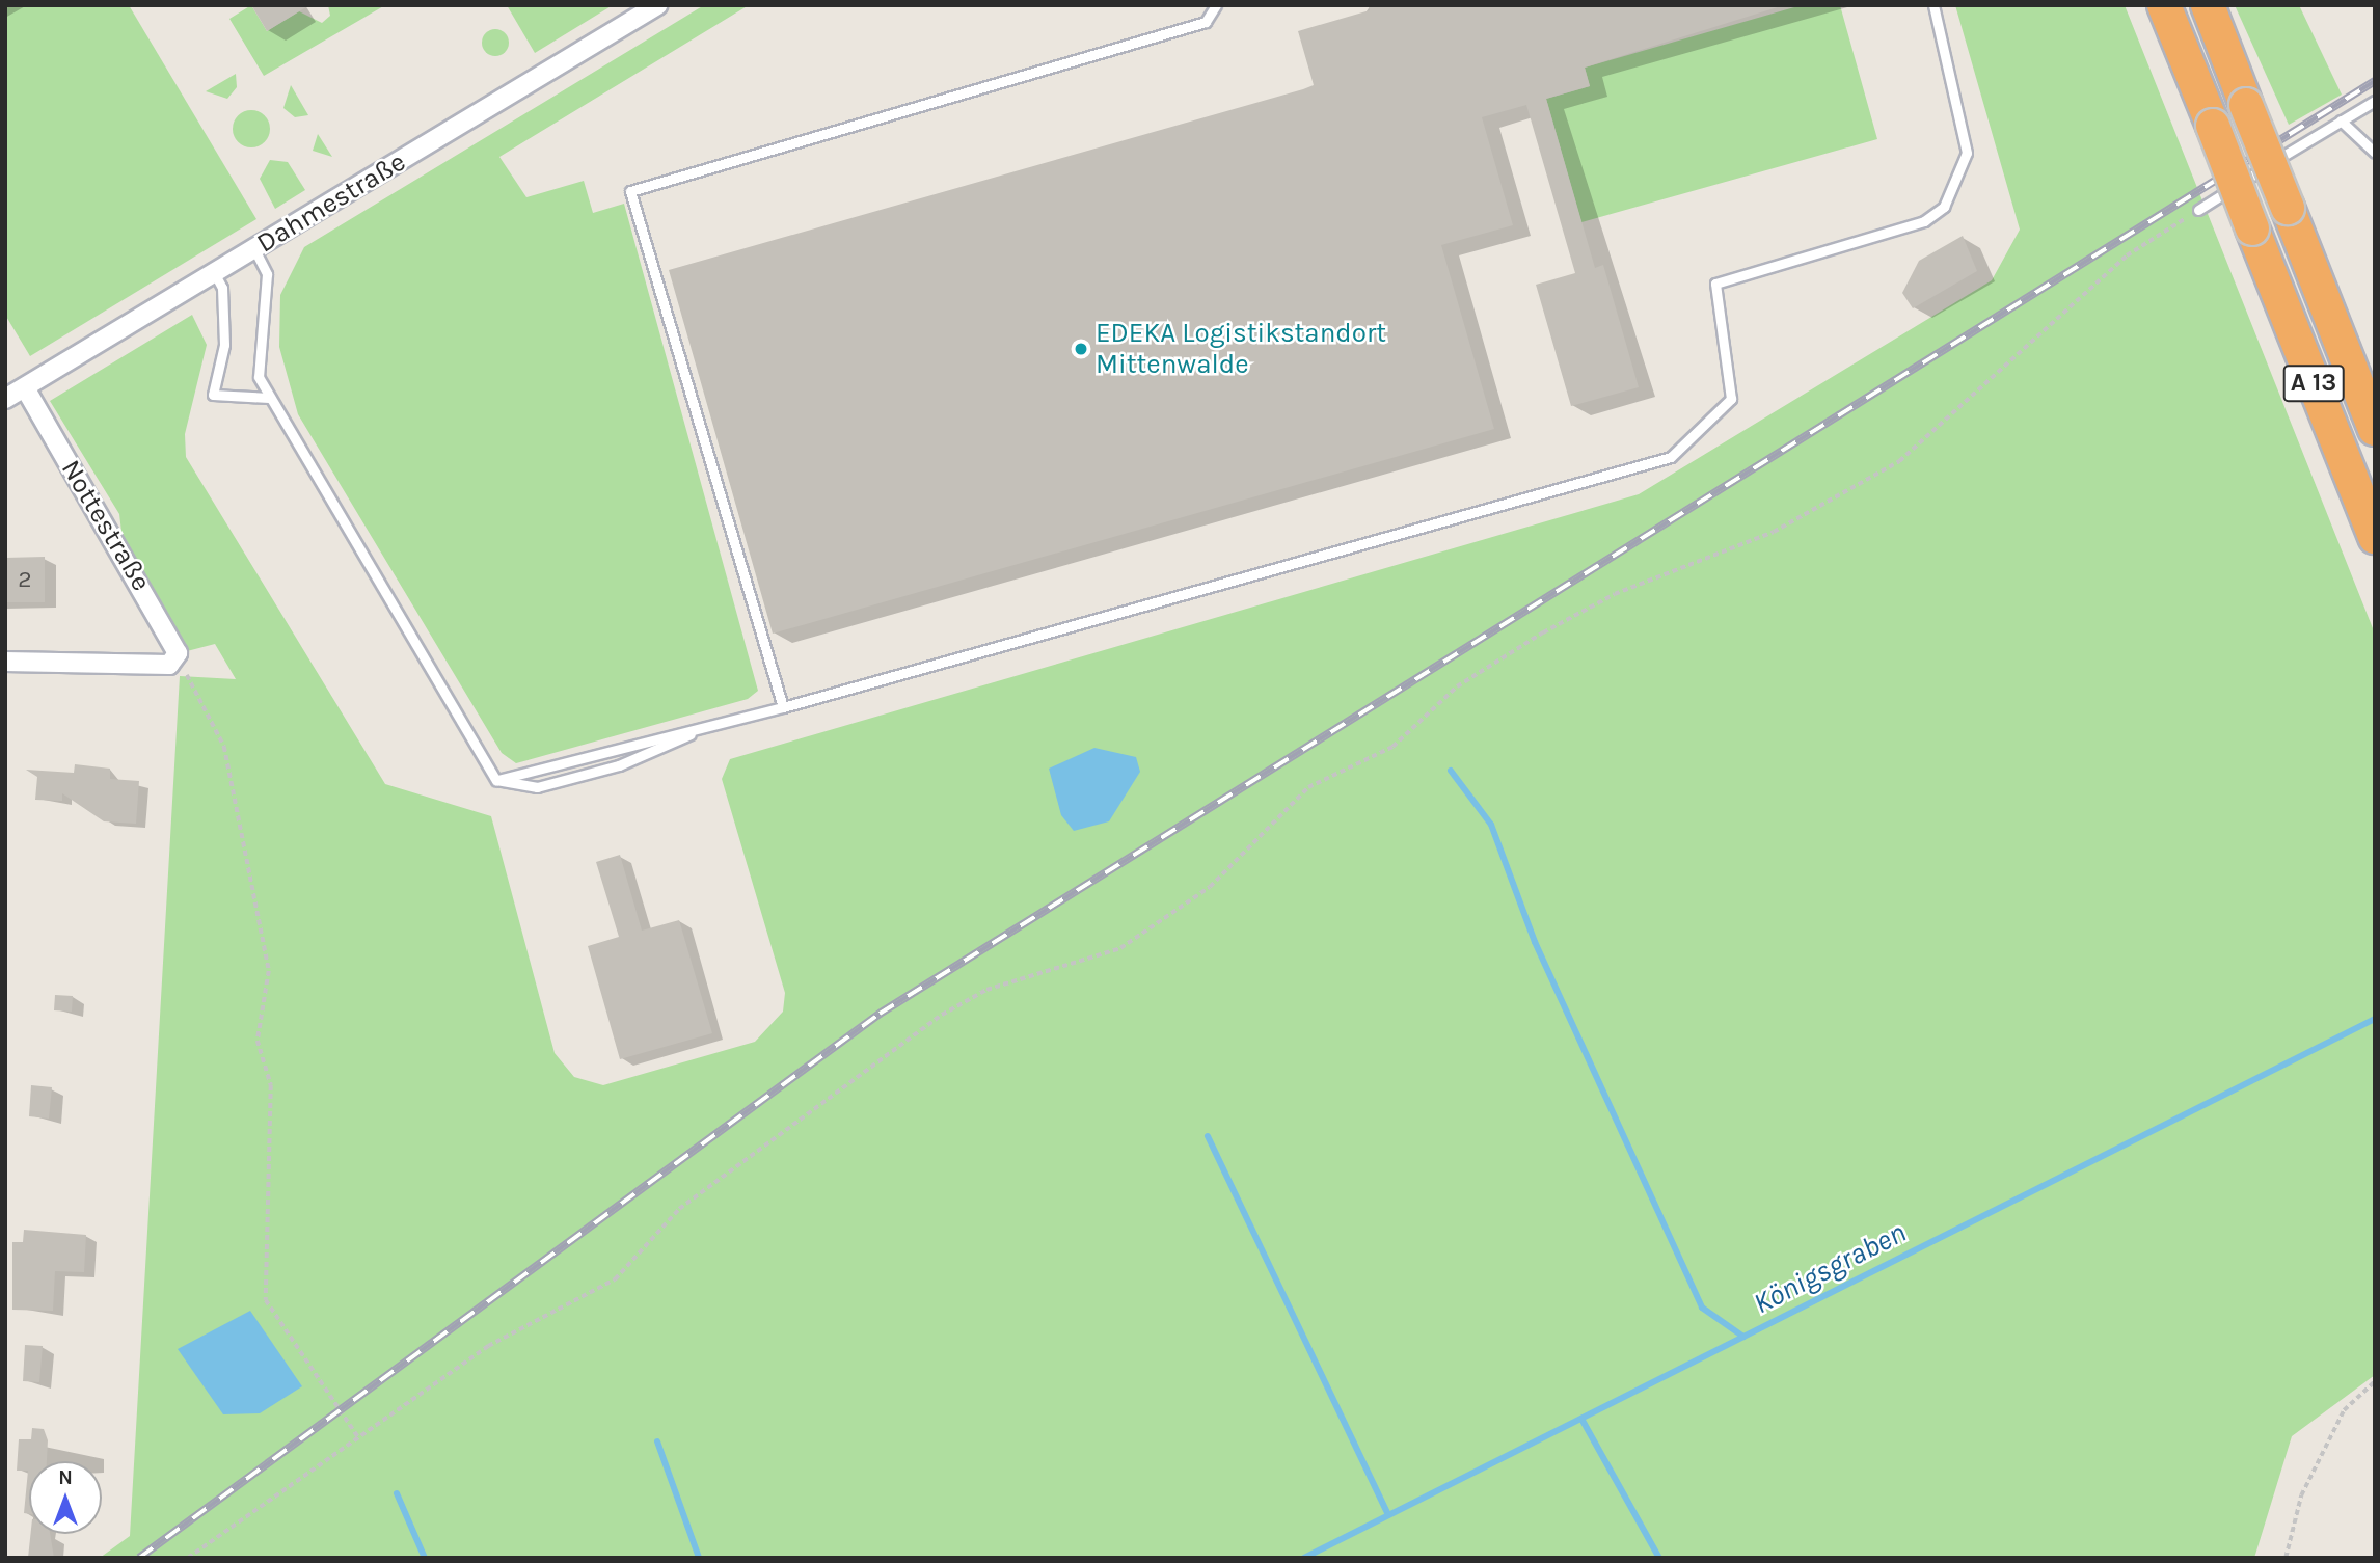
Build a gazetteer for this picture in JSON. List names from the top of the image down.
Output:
{
  "streets": {
    "highway": ["A 13"],
    "street": ["Dahmestraße", "Nottestraße"]
  },
  "crossings": [
    ["Dahmestraße", "Nottestraße"]
  ],
  "water": ["Königsgraben"],
  "places": ["EDEKA Logistikstandort Mittenwalde"],
  "house_numbers": ["2"],
  "north": "top"
}
